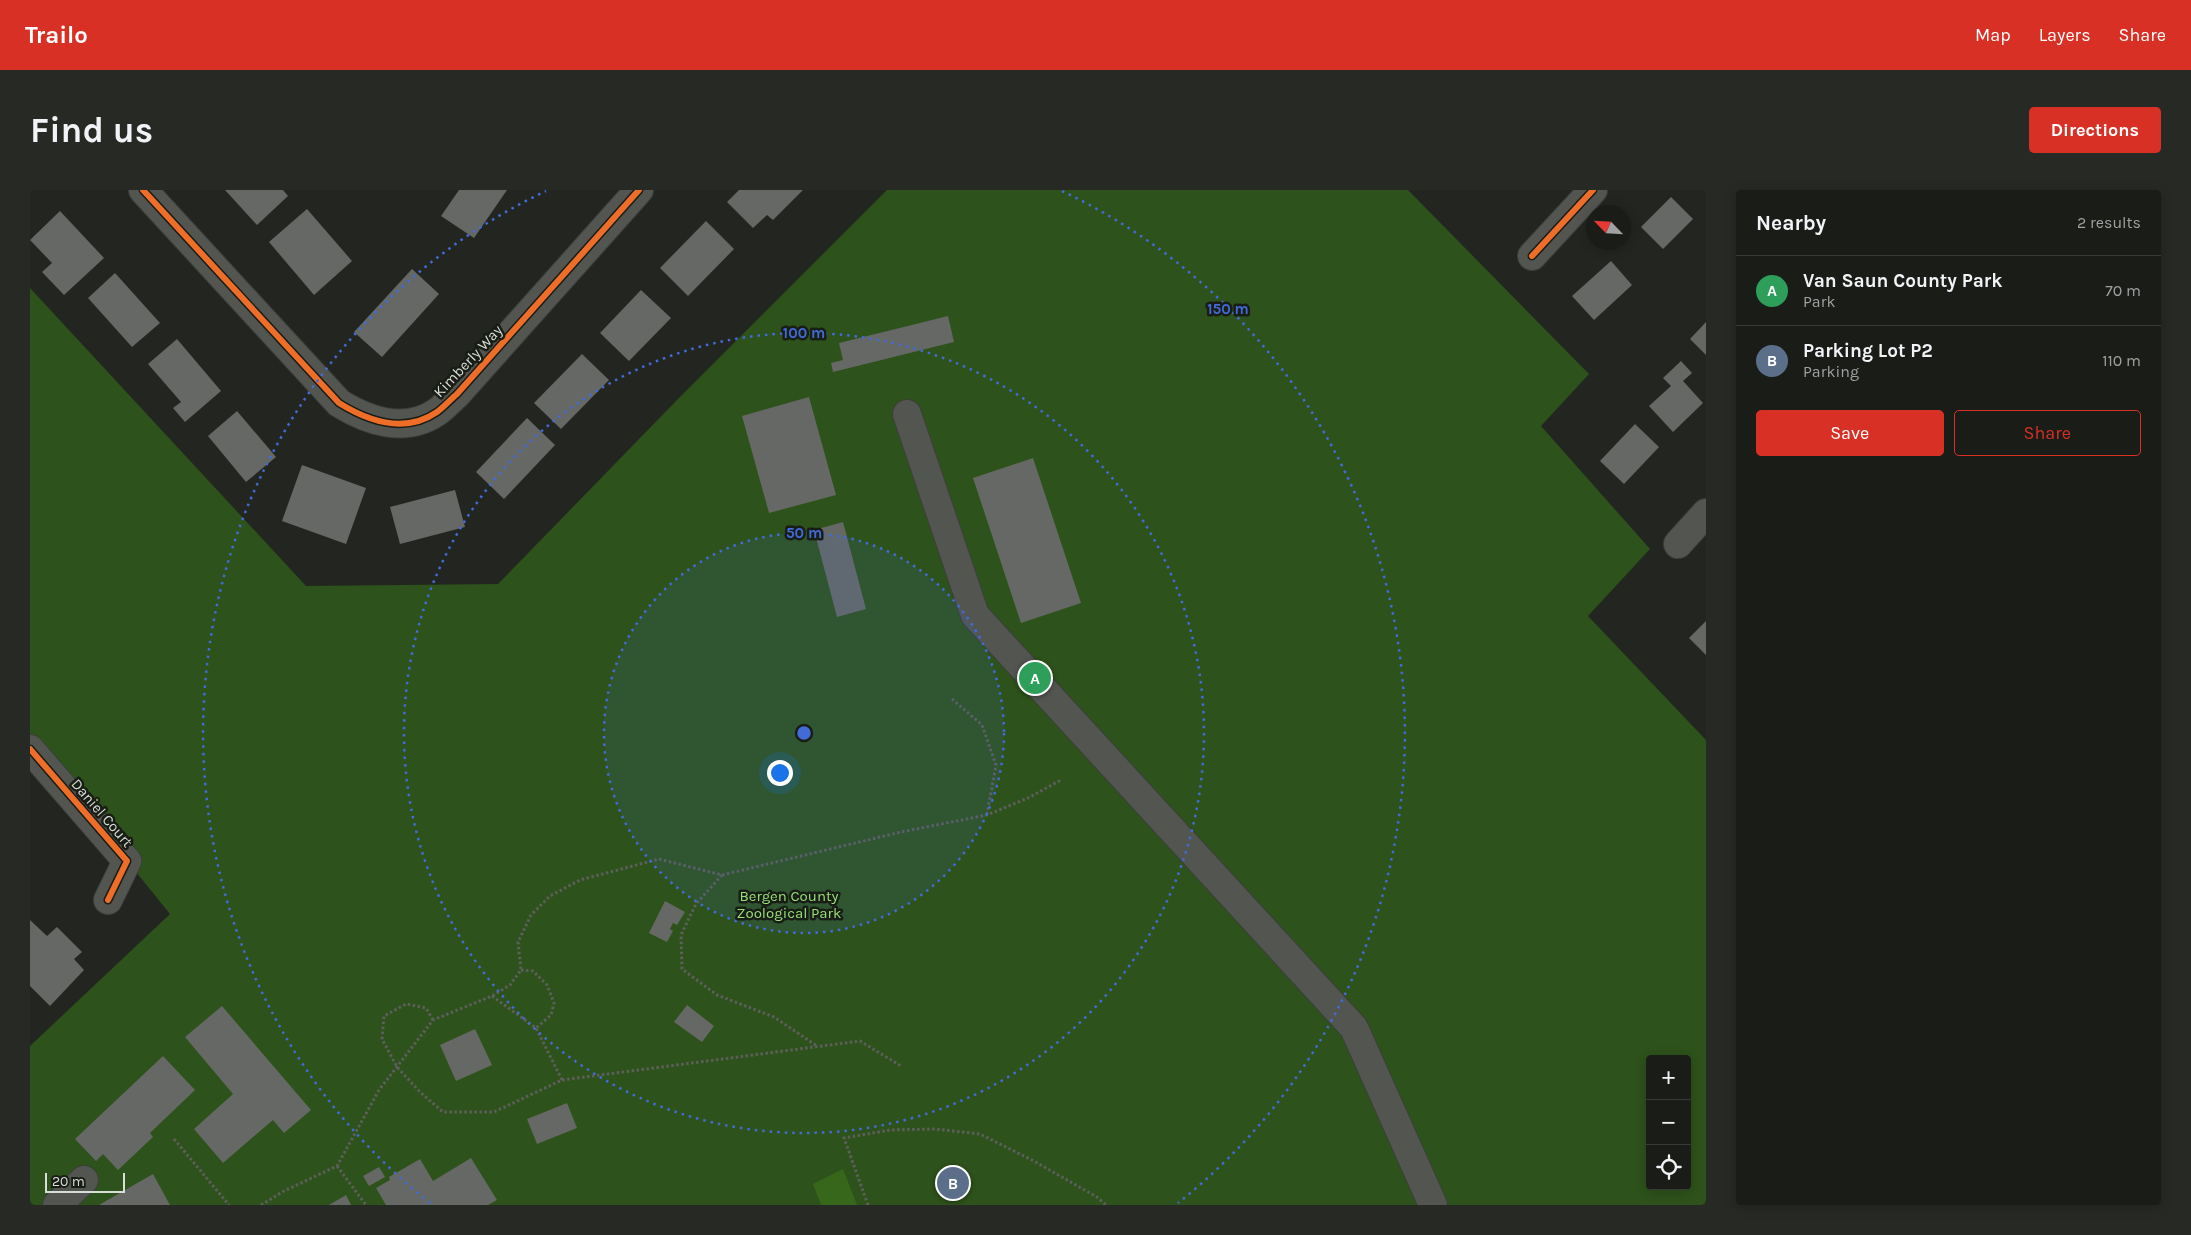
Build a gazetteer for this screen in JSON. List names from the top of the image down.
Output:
{
  "streets": {
    "street": ["Kimberly Way", "Daniel Court"]
  },
  "parks": ["Bergen County Zoological Park"],
  "scale_bar": "20 m",
  "north": "top left",
  "page": {
    "header": "Trailo",
    "nav": ["Map", "Layers", "Share"],
    "buttons": [
      "Directions",
      ["Save", "Share"]
    ],
    "title": "Find us",
    "heading": ["Nearby", "2 results"],
    "list": [
      {
        "mark": "A",
        "name": "Van Saun County Park",
        "note": "Park",
        "value": "70 m"
      },
      {
        "mark": "B",
        "name": "Parking Lot P2",
        "note": "Parking",
        "value": "110 m"
      }
    ],
    "pins": ["A", "B"],
    "map_buttons": ["+", "−"],
    "scale": "20 m"
  },
  "rings": ["150 m", "100 m", "50 m"]
}
